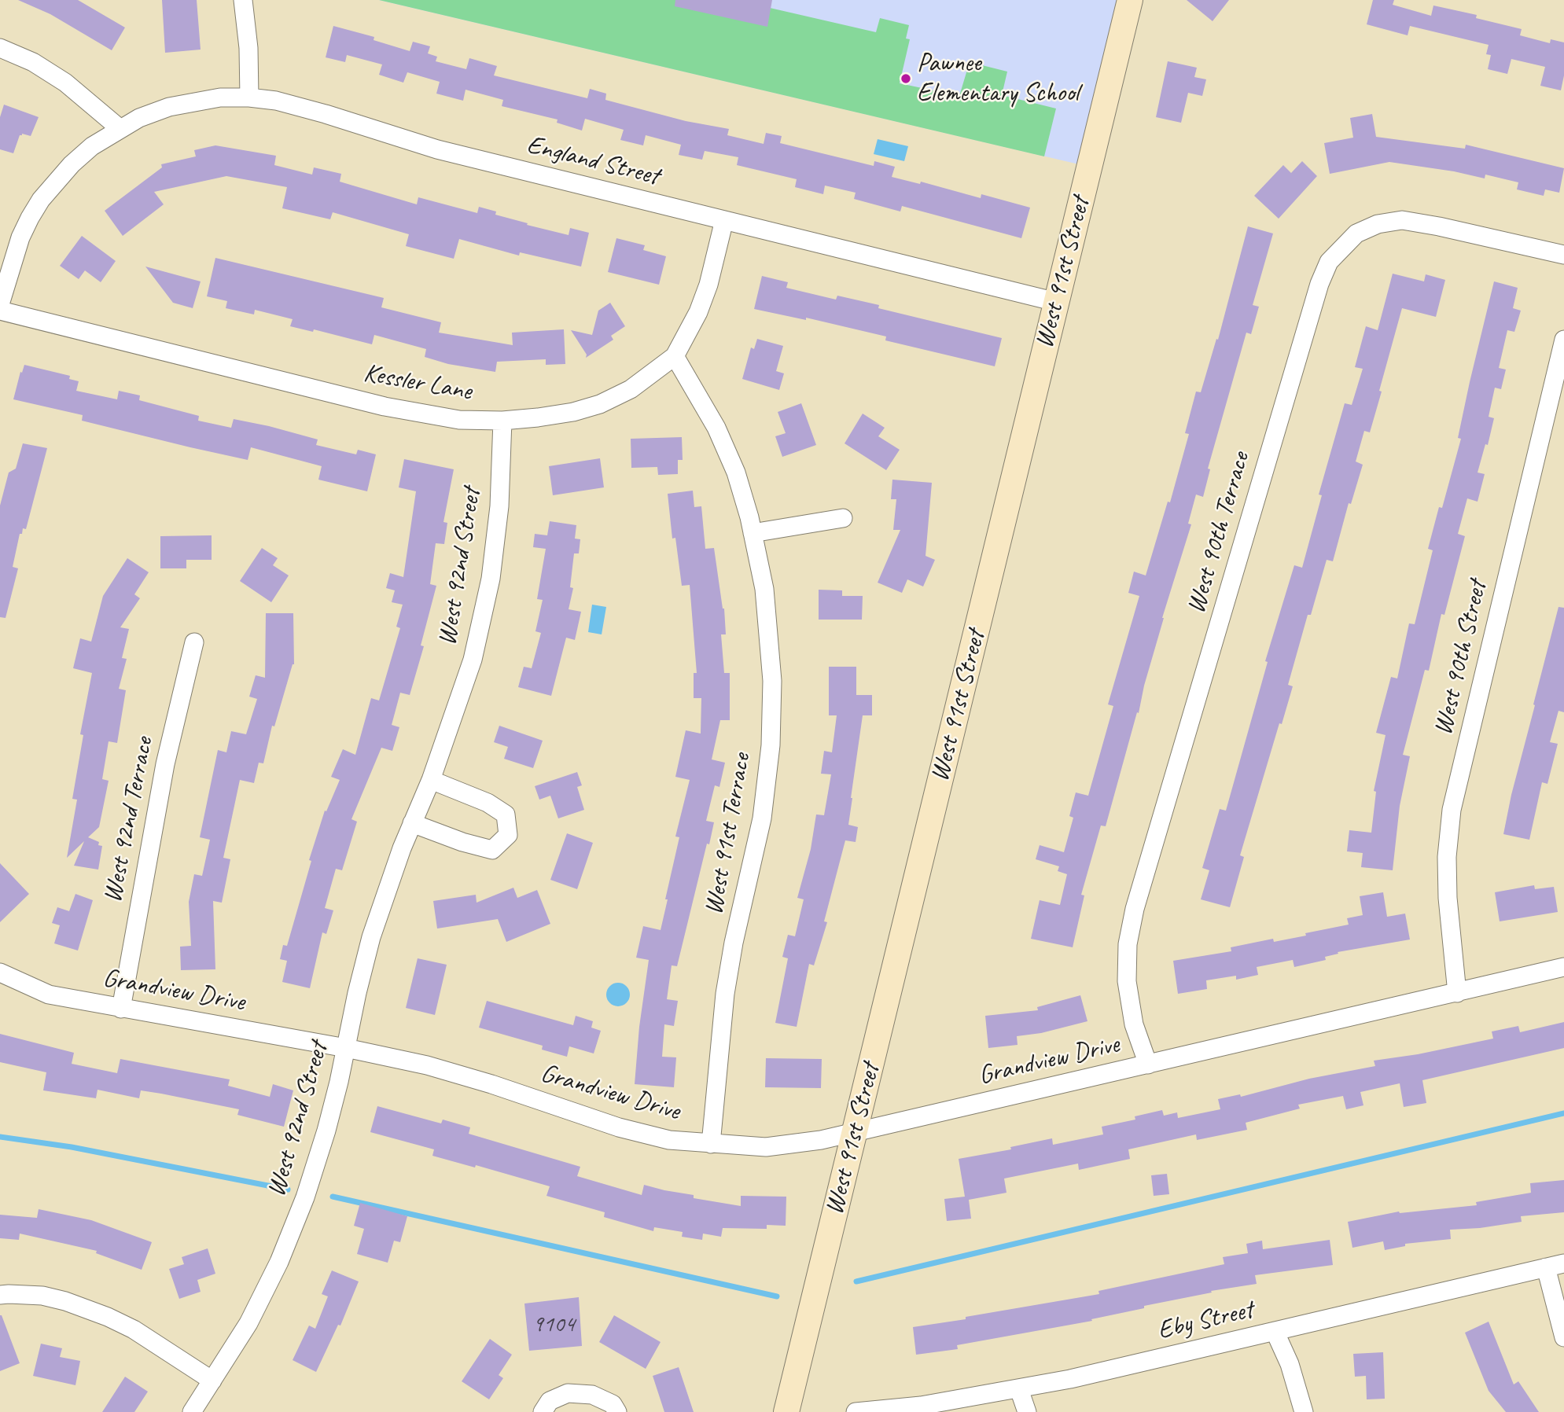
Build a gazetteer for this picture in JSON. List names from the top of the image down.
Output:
{
  "streets": {
    "street": [
      "England Street",
      "West 91st Street",
      "Kessler Lane",
      "West 90th Terrace",
      "West 92nd Street",
      "West 90th Street",
      "West 92nd Terrace",
      "West 91st Terrace",
      "Grandview Drive",
      "Eby Street"
    ]
  },
  "crossings": [
    ["England Street", "West 91st Street"],
    ["England Street", "Kessler Lane"],
    ["West 91st Street", "Grandview Drive"],
    ["Kessler Lane", "West 92nd Street"],
    ["Kessler Lane", "West 91st Terrace"],
    ["West 90th Terrace", "Grandview Drive"],
    ["West 92nd Street", "Grandview Drive"],
    ["West 90th Street", "Grandview Drive"],
    ["West 92nd Terrace", "Grandview Drive"],
    ["West 91st Terrace", "Grandview Drive"]
  ],
  "places": ["Pawnee Elementary School"],
  "house_numbers": ["9104"]
}
